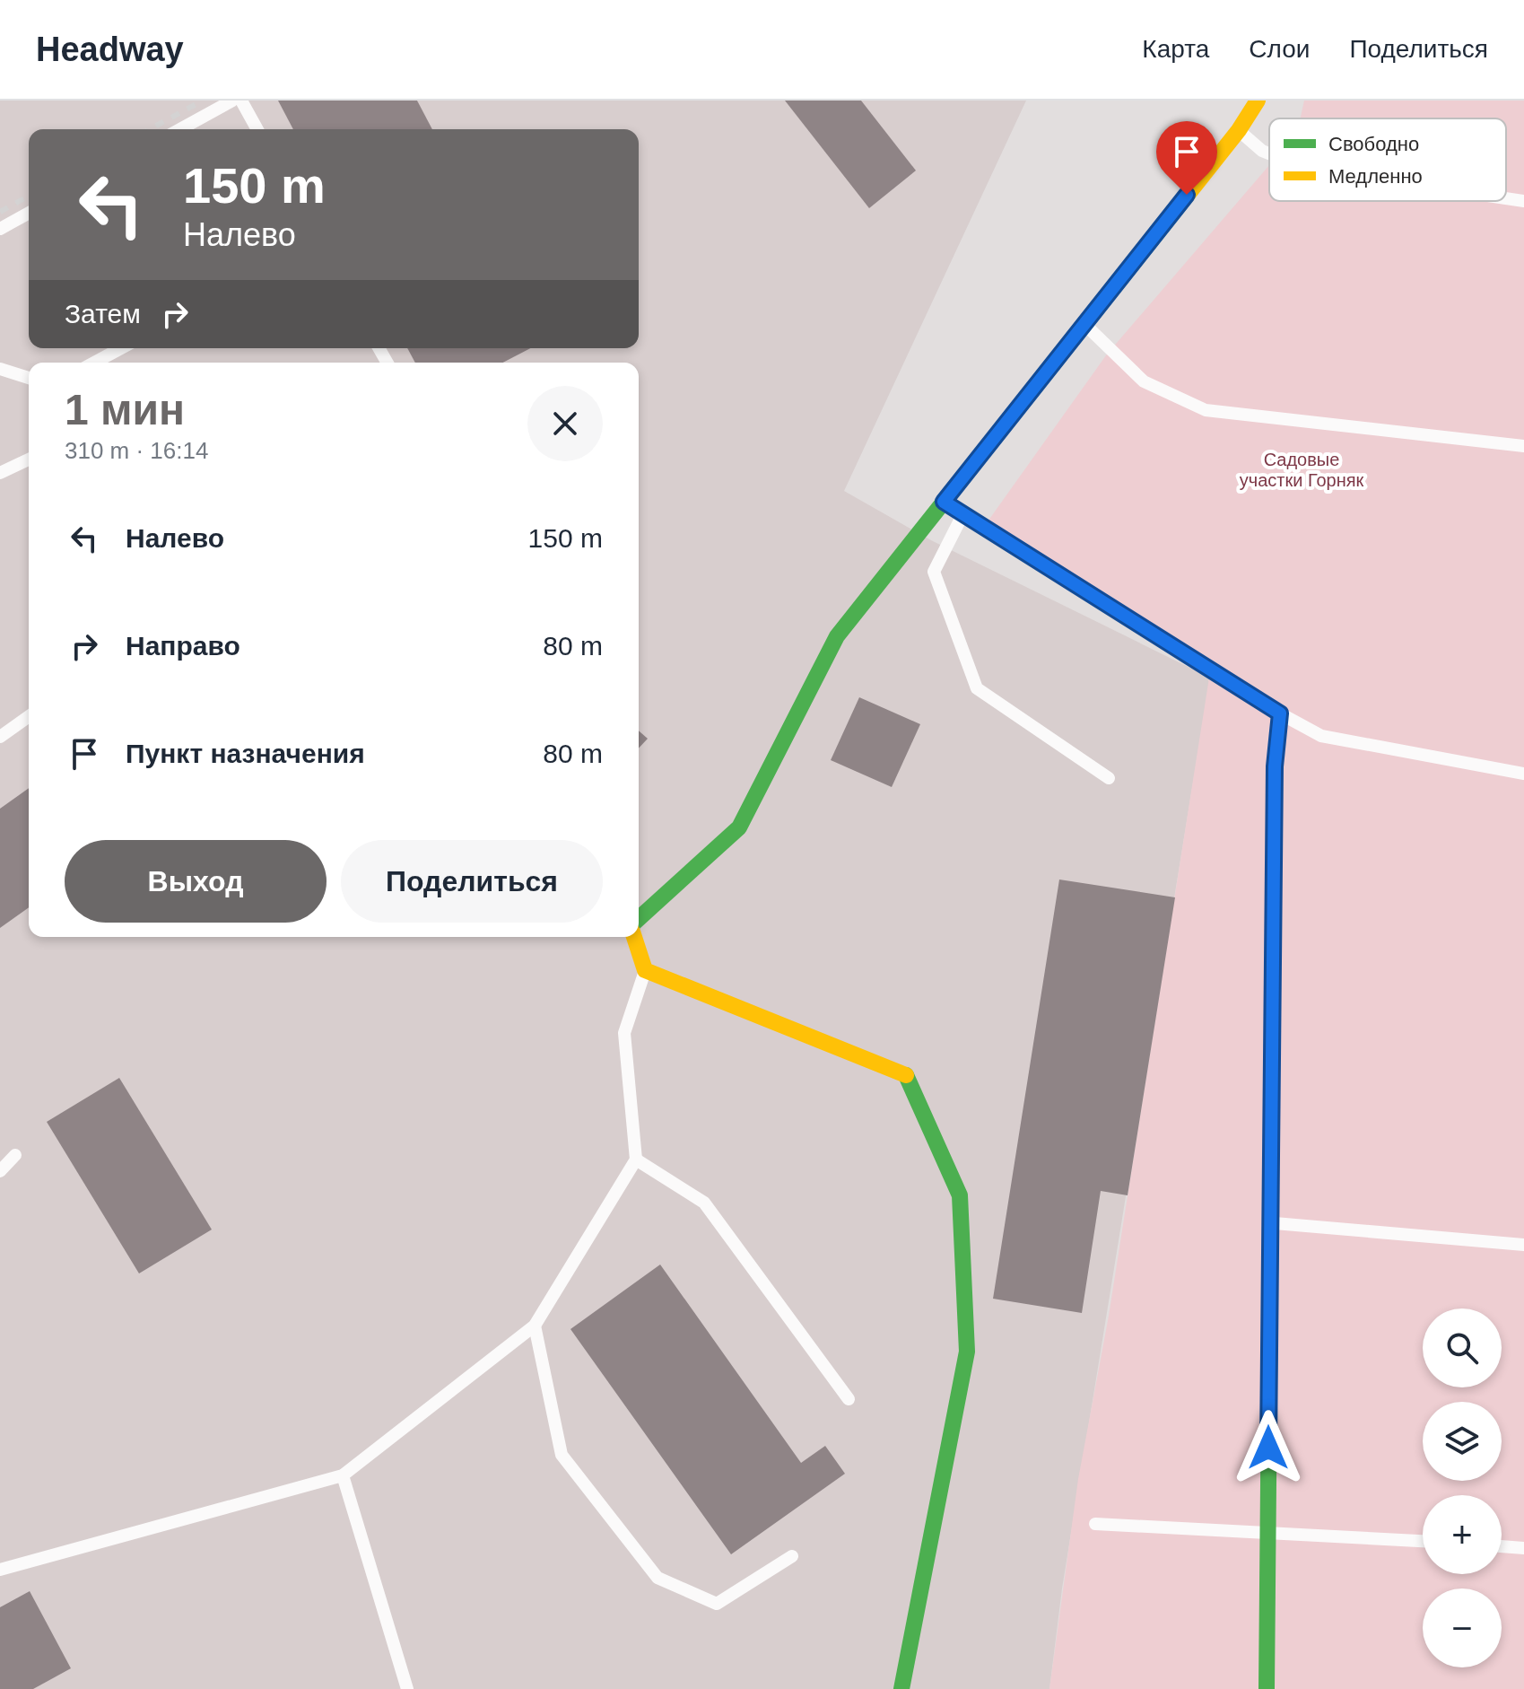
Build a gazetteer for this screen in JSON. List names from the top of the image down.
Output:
{
  "parks": ["Садовые участки Горняк"],
  "legend": ["Свободно", "Медленно"],
  "page": {
    "header": "Headway",
    "nav": ["Карта", "Слои", "Поделиться"],
    "turn": ["150 m", "Налево"],
    "then": "Затем",
    "heading": ["1 мин", "310 m · 16:14"],
    "list": [
      {
        "name": "Налево",
        "value": "150 m"
      },
      {
        "name": "Направо",
        "value": "80 m"
      },
      {
        "name": "Пункт назначения",
        "value": "80 m"
      }
    ],
    "buttons": ["Выход", "Поделиться"],
    "map_buttons": ["+", "−"]
  }
}
